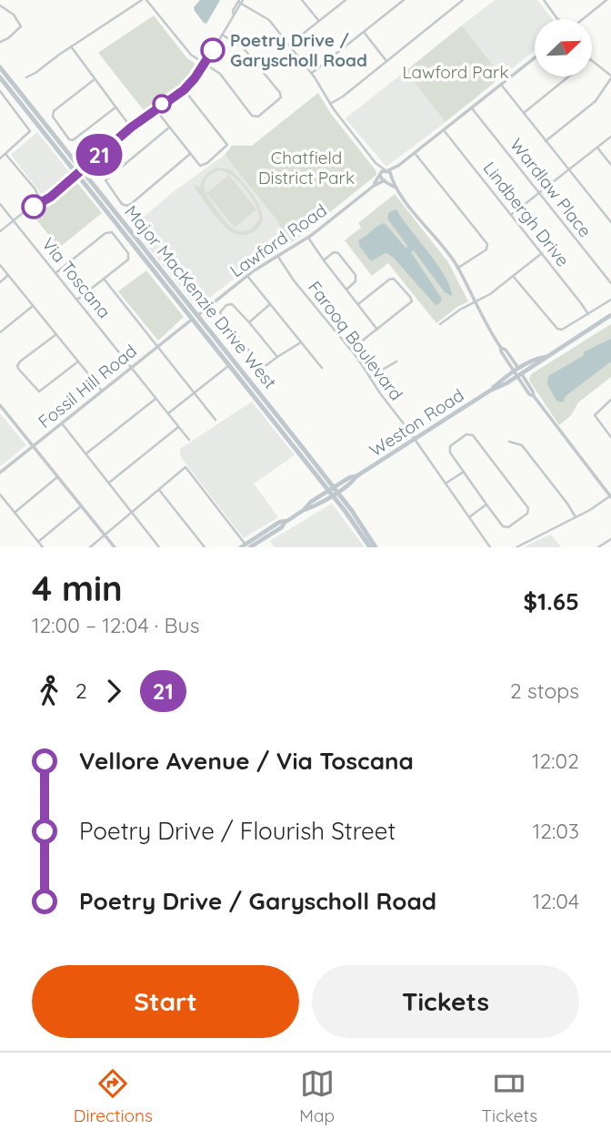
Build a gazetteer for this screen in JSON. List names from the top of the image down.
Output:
{
  "streets": {
    "main road": ["Major MacKenzie Drive West", "Weston Road"],
    "street": [
      "Wardlaw Place",
      "Lindbergh Drive",
      "Lawford Road",
      "Via Toscana",
      "Farooq Boulevard",
      "Fossil Hill Road"
    ]
  },
  "crossings": [
    ["Lawford Road", "Major MacKenzie Drive West"],
    ["Lawford Road", "Farooq Boulevard"],
    ["Lawford Road", "Fossil Hill Road"],
    ["Via Toscana", "Fossil Hill Road"],
    ["Major MacKenzie Drive West", "Fossil Hill Road"],
    ["Major MacKenzie Drive West", "Weston Road"],
    ["Farooq Boulevard", "Weston Road"]
  ],
  "parks": ["Lawford Park", "Chatfield District Park"],
  "places": ["Poetry Drive / Garyscholl Road"],
  "lines": ["bus line 21"],
  "north": "top right",
  "page": {
    "on_map": "21",
    "heading": ["4 min", "12:00 – 12:04 · Bus", "$1.65"],
    "legs": ["2", "21", "2 stops"],
    "list": [
      {
        "name": "Vellore Avenue / Via Toscana",
        "value": "12:02"
      },
      {
        "name": "Poetry Drive / Flourish Street",
        "value": "12:03"
      },
      {
        "name": "Poetry Drive / Garyscholl Road",
        "value": "12:04"
      }
    ],
    "buttons": ["Start", "Tickets"],
    "tabs": ["Directions", "Map", "Tickets"]
  }
}
